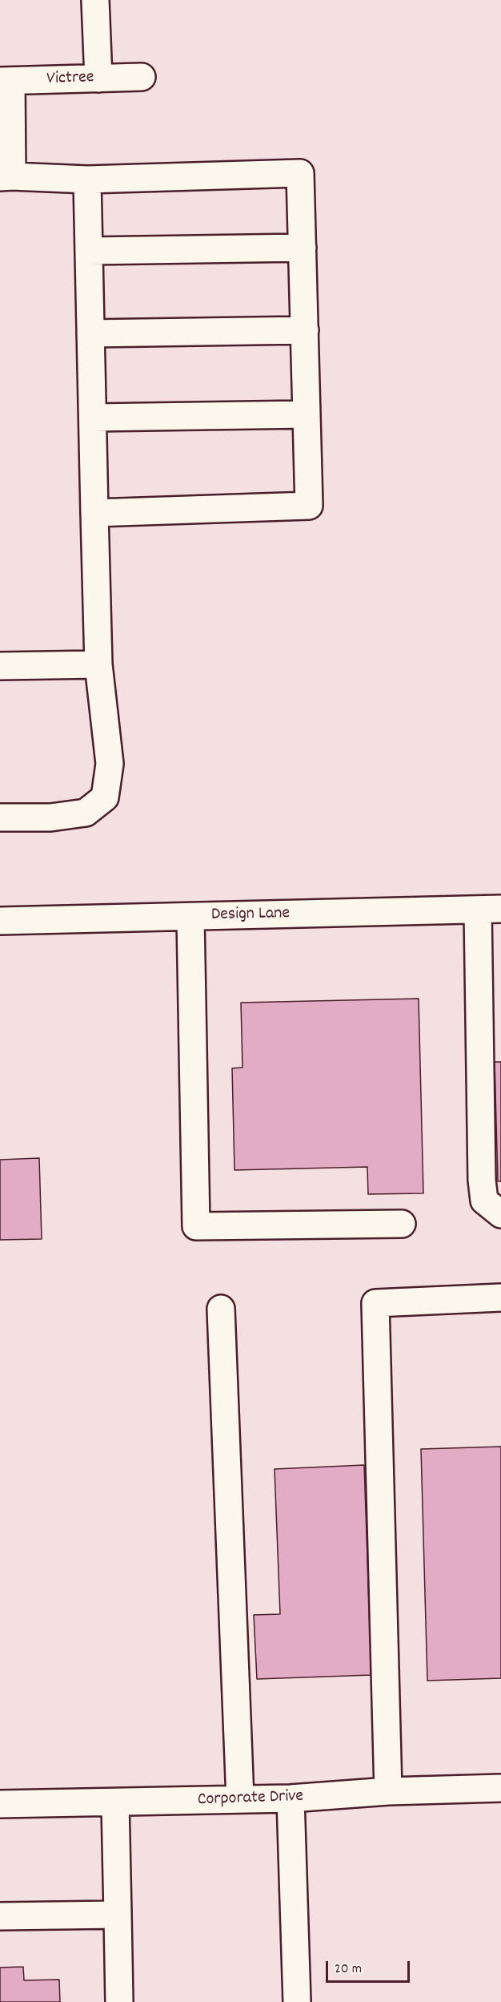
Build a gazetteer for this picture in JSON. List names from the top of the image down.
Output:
{
  "streets": {
    "street": ["Victree", "Design Lane", "Corporate Drive"]
  },
  "scale_bar": "20 m"
}
